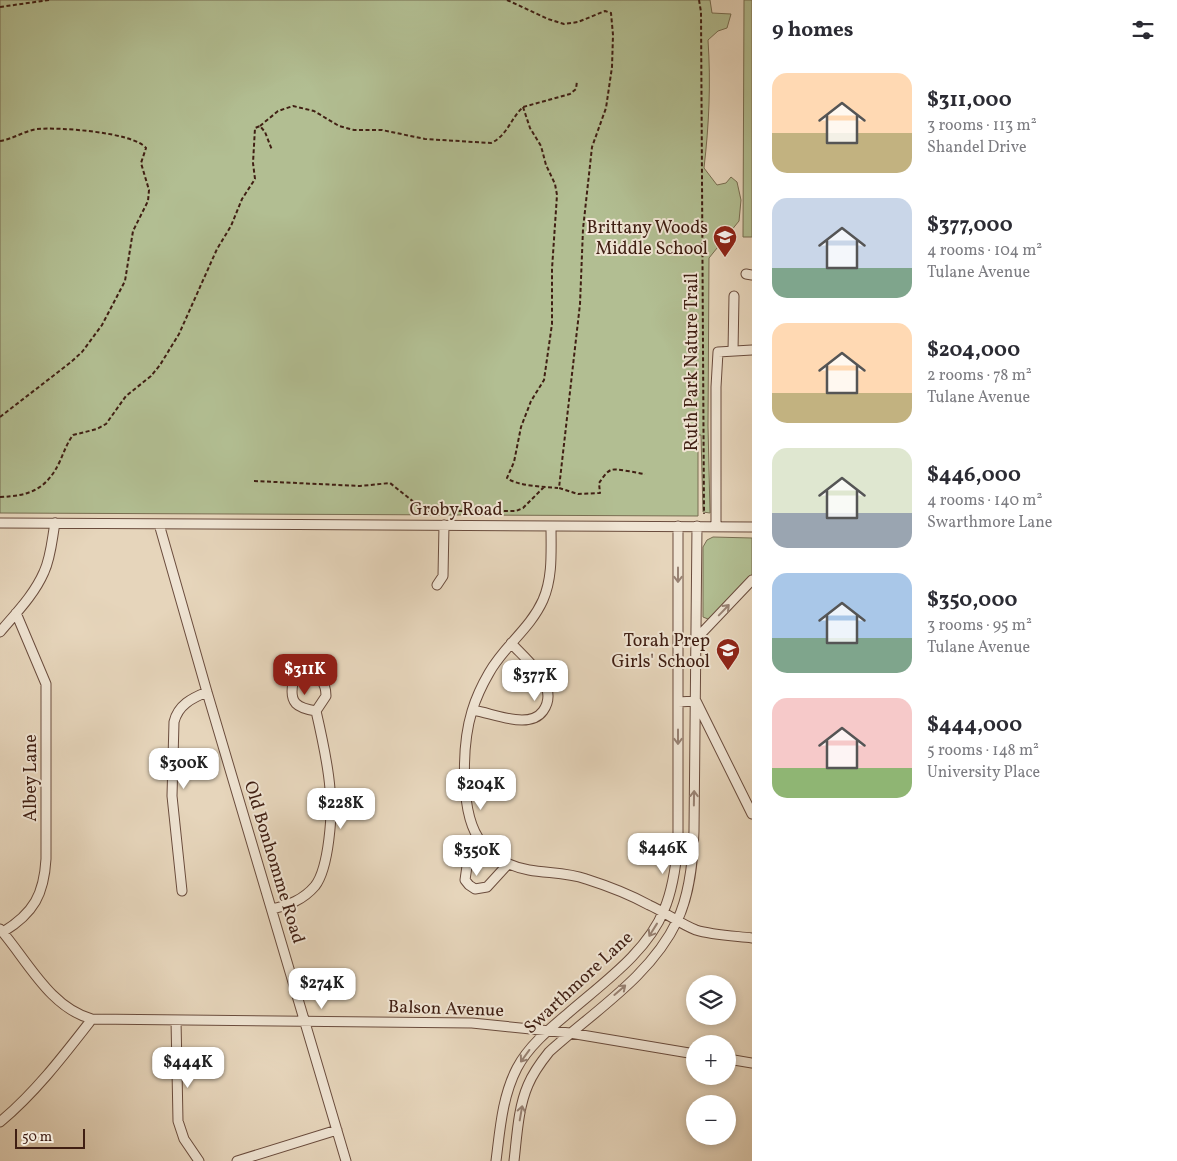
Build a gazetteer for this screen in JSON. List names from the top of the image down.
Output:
{
  "streets": {
    "street": [
      "Groby Road",
      "Albey Lane",
      "Old Bonhomme Road",
      "Swarthmore Lane",
      "Balson Avenue"
    ],
    "path": ["Ruth Park Nature Trail"]
  },
  "crossings": [
    ["Groby Road", "Old Bonhomme Road"],
    ["Groby Road", "Swarthmore Lane"],
    ["Old Bonhomme Road", "Balson Avenue"],
    ["Swarthmore Lane", "Balson Avenue"]
  ],
  "places": {
    "school or university": ["Brittany Woods Middle School", "Torah Prep Girls' School"]
  },
  "scale_bar": "50 m",
  "page": {
    "heading": "9 homes",
    "list": [
      {
        "name": "$311,000",
        "note": "3 rooms · 113 m² · Shandel Drive"
      },
      {
        "name": "$377,000",
        "note": "4 rooms · 104 m² · Tulane Avenue"
      },
      {
        "name": "$204,000",
        "note": "2 rooms · 78 m² · Tulane Avenue"
      },
      {
        "name": "$446,000",
        "note": "4 rooms · 140 m² · Swarthmore Lane"
      },
      {
        "name": "$350,000",
        "note": "3 rooms · 95 m² · Tulane Avenue"
      },
      {
        "name": "$444,000",
        "note": "5 rooms · 148 m² · University Place"
      }
    ],
    "price": [
      "$311K",
      "$377K",
      "$300K",
      "$204K",
      "$228K",
      "$446K",
      "$350K",
      "$274K",
      "$444K"
    ],
    "map_buttons": ["+", "−"],
    "scale": "50 m"
  }
}
